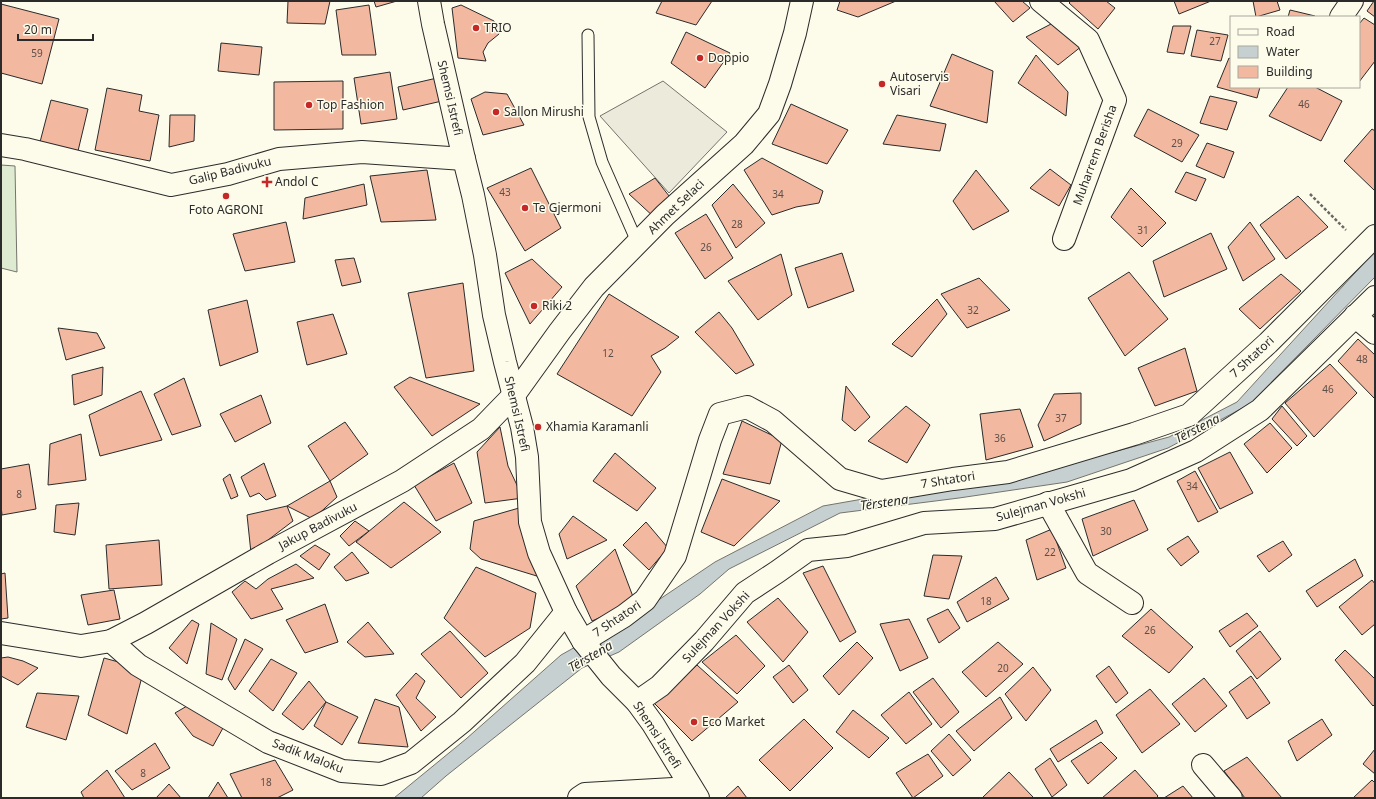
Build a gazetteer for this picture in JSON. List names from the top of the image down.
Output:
{
  "streets": {
    "street": [
      "Shemsi Istrefi",
      "Muharrem Berisha",
      "Galip Badivuku",
      "Ahmet Selaci",
      "7 Shtatori",
      "Sulejman Vokshi",
      "Jakup Badivuku",
      "Sadik Maloku"
    ]
  },
  "crossings": [
    ["Shemsi Istrefi", "Galip Badivuku"],
    ["Shemsi Istrefi", "Ahmet Selaci"],
    ["Shemsi Istrefi", "7 Shtatori"],
    ["Shemsi Istrefi", "Sulejman Vokshi"],
    ["Shemsi Istrefi", "Jakup Badivuku"],
    ["Shemsi Istrefi", "Sadik Maloku"],
    ["Ahmet Selaci", "Jakup Badivuku"],
    ["Jakup Badivuku", "Sadik Maloku"]
  ],
  "water": ["Tërstena"],
  "places": {
    "other": [
      "TRIO",
      "Doppio",
      "Autoservis Visari",
      "Top Fashion",
      "Sallon Mirushi",
      "Foto AGRONI",
      "Te Gjermoni",
      "Riki 2",
      "Xhamia Karamanli",
      "Eco Market"
    ],
    "health": ["Andol C"]
  },
  "house_numbers": [
    "27",
    "59",
    "46",
    "29",
    "43",
    "34",
    "28",
    "31",
    "26",
    "32",
    "12",
    "48",
    "46",
    "37",
    "36",
    "34",
    "8",
    "30",
    "22",
    "18",
    "26",
    "20",
    "8",
    "18"
  ],
  "legend": ["Road", "Water", "Building"],
  "scale_bar": "20 m"
}
